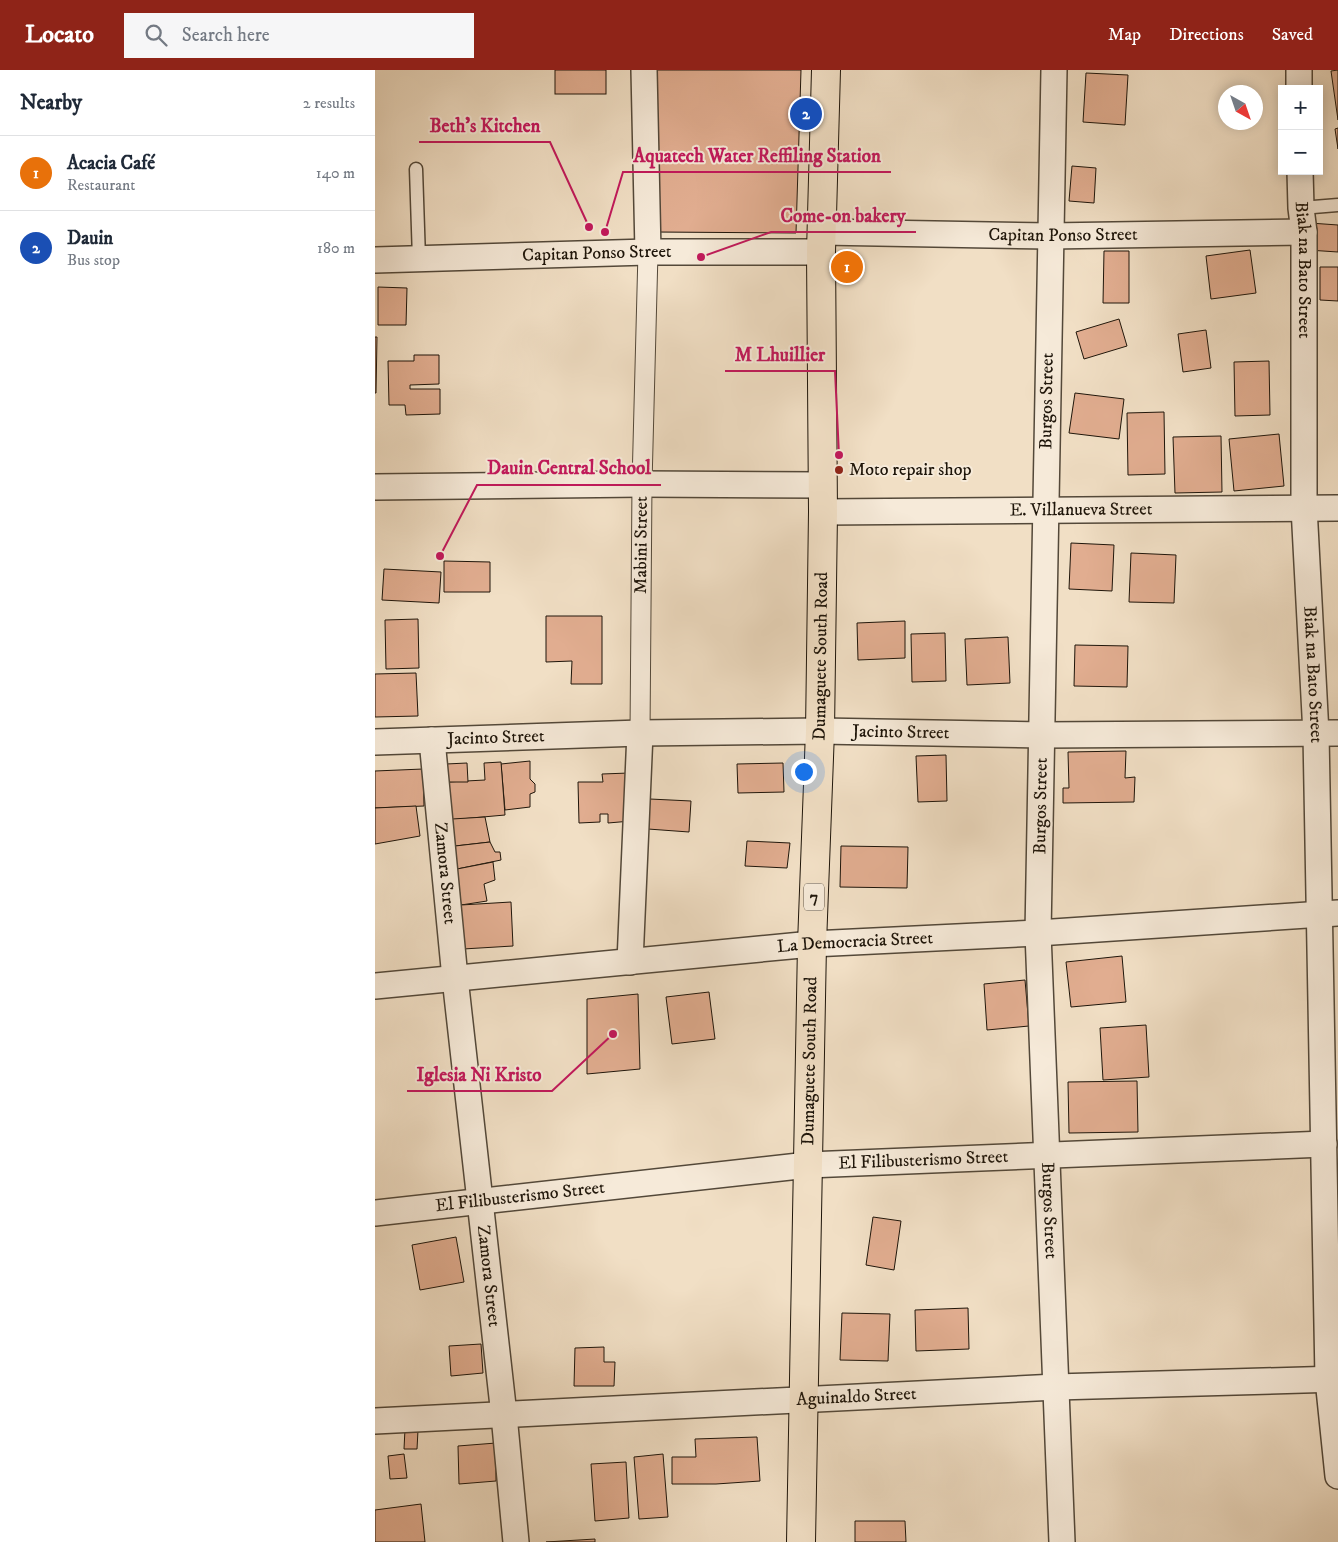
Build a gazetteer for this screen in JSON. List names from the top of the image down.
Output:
{
  "streets": {
    "highway": ["Dumaguete South Road", "7"],
    "street": [
      "Capitan Ponso Street",
      "Biak na Bato Street",
      "Burgos Street",
      "E. Villanueva Street",
      "Mabini Street",
      "Jacinto Street",
      "Zamora Street",
      "La Democracia Street",
      "El Filibusterismo Street",
      "Aguinaldo Street"
    ]
  },
  "crossings": [
    ["Capitan Ponso Street", "Biak na Bato Street"],
    ["Capitan Ponso Street", "Burgos Street"],
    ["Capitan Ponso Street", "Mabini Street"],
    ["Capitan Ponso Street", "Dumaguete South Road"],
    ["Biak na Bato Street", "E. Villanueva Street"],
    ["Biak na Bato Street", "Jacinto Street"],
    ["Biak na Bato Street", "La Democracia Street"],
    ["Biak na Bato Street", "El Filibusterismo Street"],
    ["Biak na Bato Street", "Aguinaldo Street"],
    ["Burgos Street", "E. Villanueva Street"],
    ["Burgos Street", "Jacinto Street"],
    ["Burgos Street", "La Democracia Street"],
    ["Burgos Street", "El Filibusterismo Street"],
    ["Burgos Street", "Aguinaldo Street"],
    ["E. Villanueva Street", "Dumaguete South Road"],
    ["Mabini Street", "Jacinto Street"],
    ["Mabini Street", "La Democracia Street"],
    ["Dumaguete South Road", "Jacinto Street"],
    ["Dumaguete South Road", "La Democracia Street"],
    ["Dumaguete South Road", "El Filibusterismo Street"],
    ["Dumaguete South Road", "Aguinaldo Street"],
    ["Jacinto Street", "Zamora Street"],
    ["Zamora Street", "La Democracia Street"],
    ["Zamora Street", "El Filibusterismo Street"],
    ["Zamora Street", "Aguinaldo Street"]
  ],
  "places": [
    "Beth's Kitchen",
    "Aquatech Water Reffiling Station",
    "Come-on bakery",
    "M Lhuillier",
    "Moto repair shop",
    "Dauin Central School",
    "Iglesia Ni Kristo"
  ],
  "north": "bottom right",
  "page": {
    "header": "Locato",
    "search": "Search here",
    "nav": ["Map", "Directions", "Saved"],
    "heading": ["Nearby", "2 results"],
    "map_buttons": ["+", "−"],
    "pins": ["2", "1"],
    "list": [
      {
        "mark": "1",
        "name": "Acacia Café",
        "note": "Restaurant",
        "value": "140 m"
      },
      {
        "mark": "2",
        "name": "Dauin",
        "note": "Bus stop",
        "value": "180 m"
      }
    ]
  }
}
